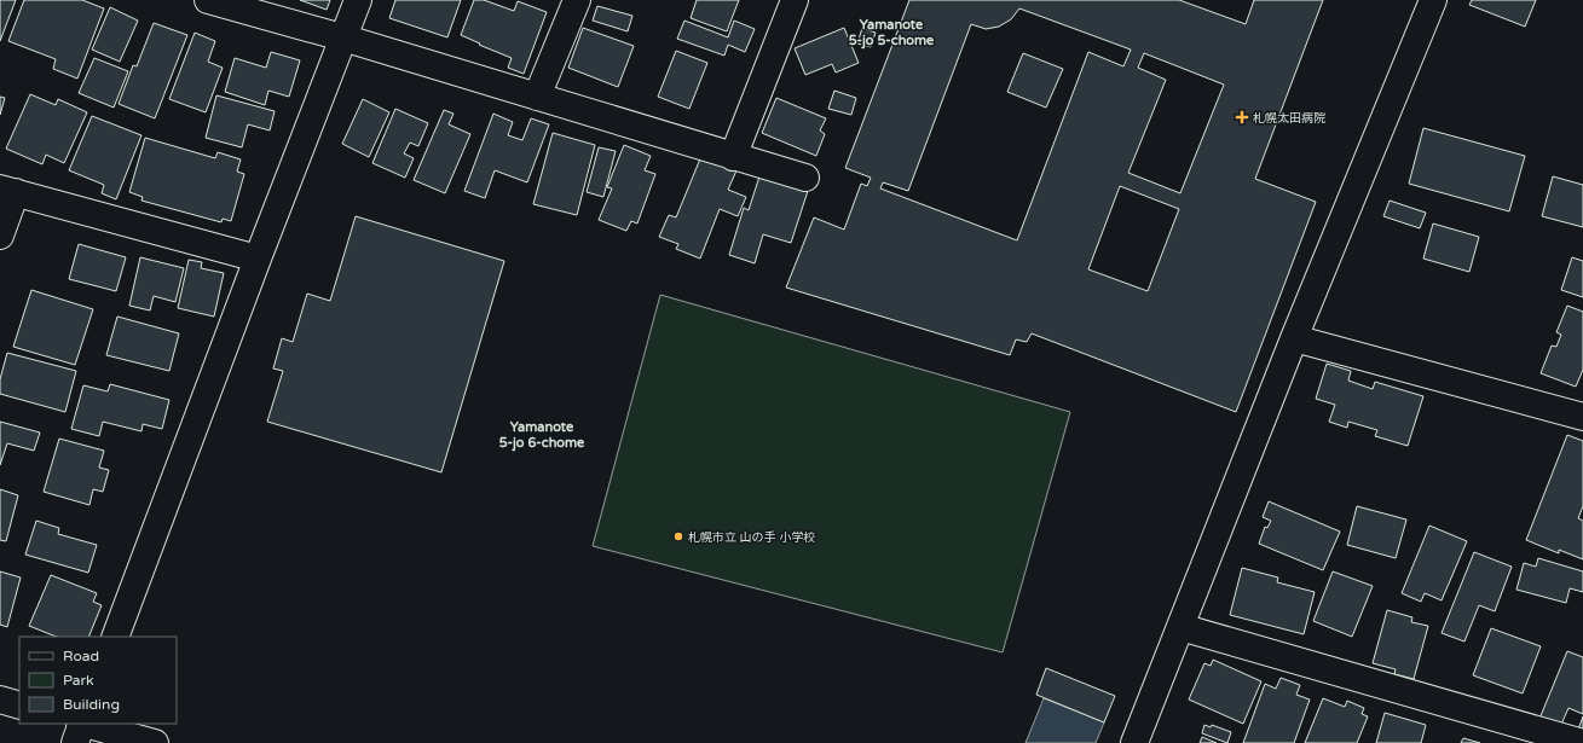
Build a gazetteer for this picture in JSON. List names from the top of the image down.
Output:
{
  "districts": ["Yamanote 5-jo 5-chome", "Yamanote 5-jo 6-chome"],
  "places": {
    "health": ["札幌太田病院"],
    "other": ["札幌市立 山の手 小学校"]
  },
  "legend": ["Road", "Park", "Building"]
}
